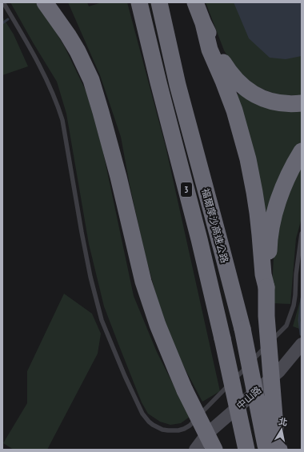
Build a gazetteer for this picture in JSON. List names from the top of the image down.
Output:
{
  "streets": {
    "highway": ["3", "福爾摩沙高速公路"],
    "street": ["中山路"]
  },
  "north": "top"
}
